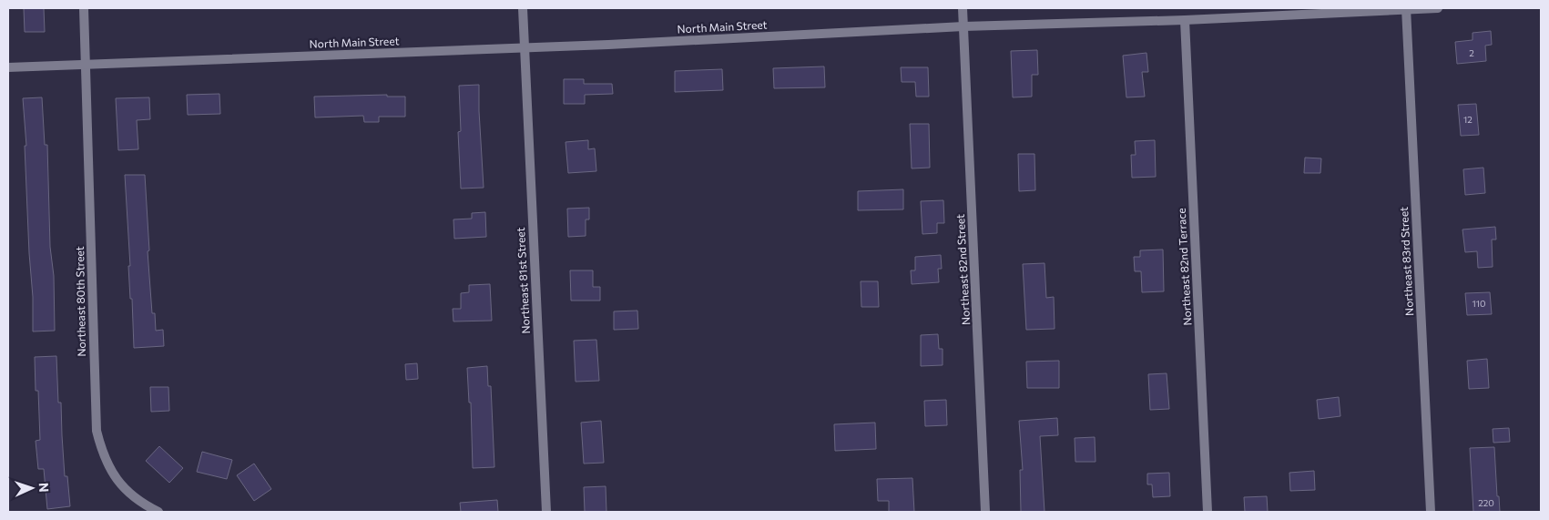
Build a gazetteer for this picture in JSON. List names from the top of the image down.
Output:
{
  "streets": {
    "street": [
      "North Main Street",
      "Northeast 83rd Street",
      "Northeast 82nd Terrace",
      "Northeast 82nd Street",
      "Northeast 81st Street",
      "Northeast 80th Street"
    ]
  },
  "crossings": [
    ["North Main Street", "Northeast 83rd Street"],
    ["North Main Street", "Northeast 82nd Terrace"],
    ["North Main Street", "Northeast 82nd Street"],
    ["North Main Street", "Northeast 81st Street"],
    ["North Main Street", "Northeast 80th Street"]
  ],
  "house_numbers": [
    "2",
    "12",
    "110",
    "220"
  ],
  "north": "right"
}
